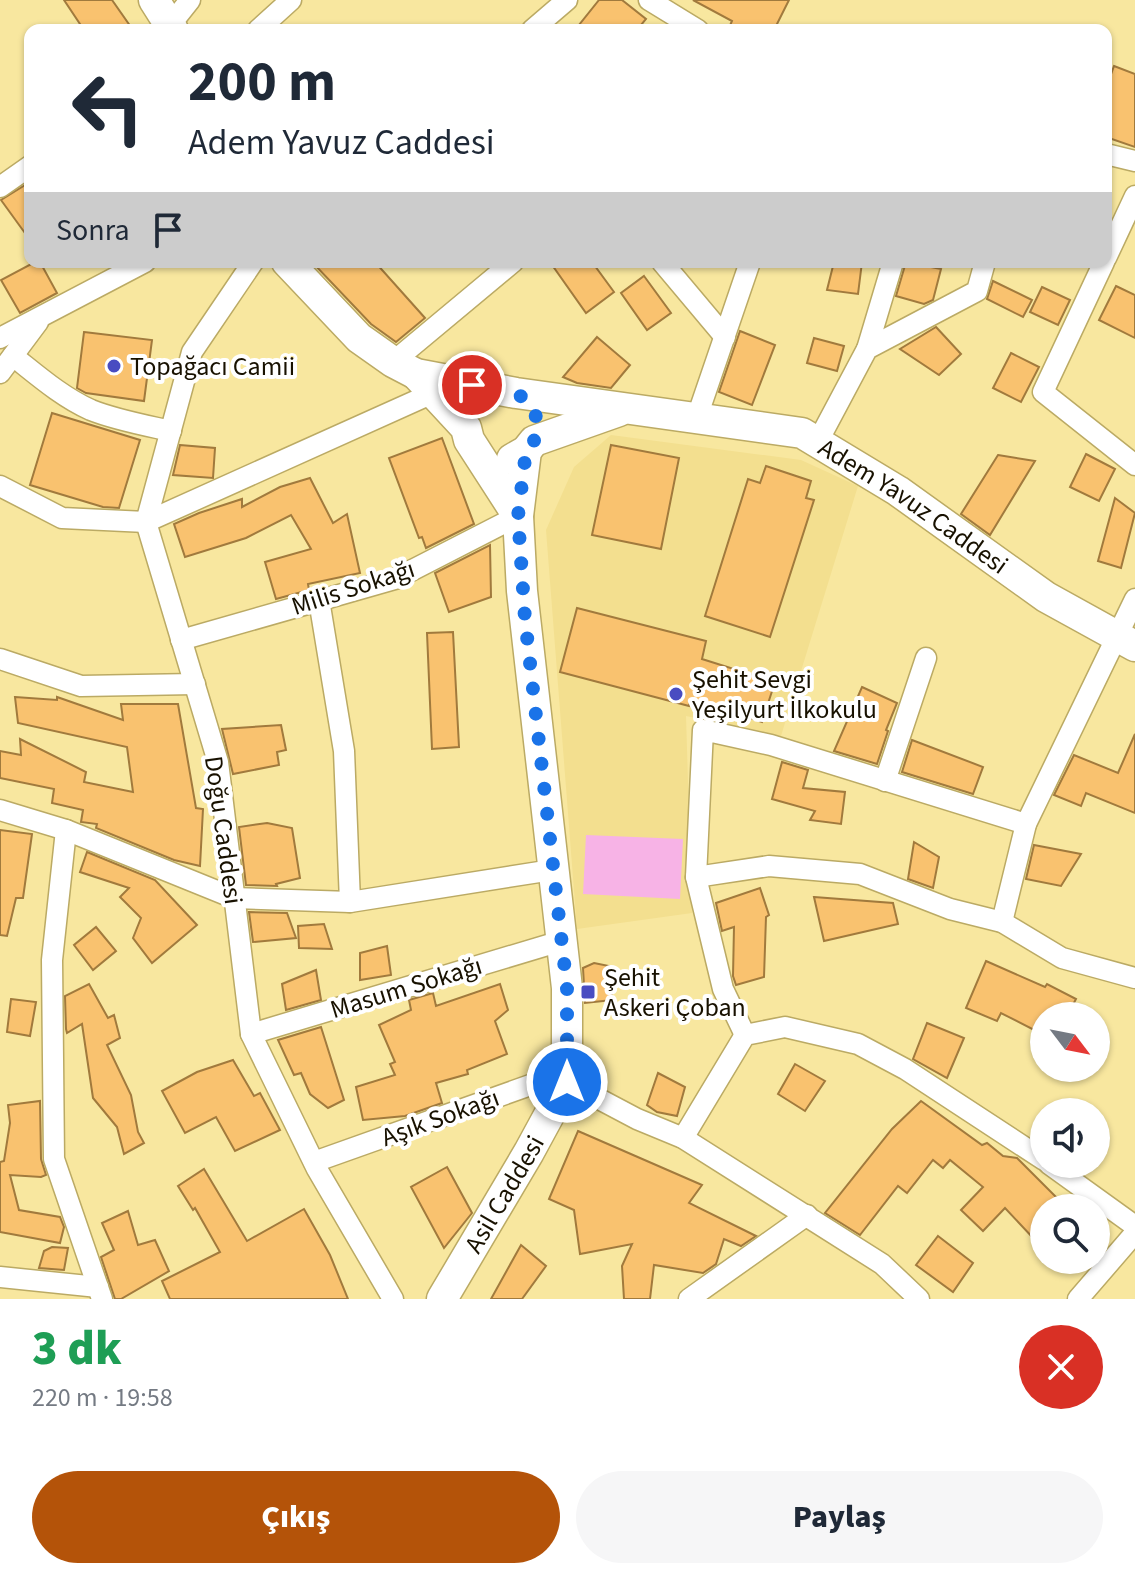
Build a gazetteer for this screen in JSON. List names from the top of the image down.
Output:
{
  "streets": {
    "street": [
      "Adem Yavuz Caddesi",
      "Milis Sokağı",
      "Doğu Caddesi",
      "Masum Sokağı",
      "Aşık Sokağı",
      "Asil Caddesi"
    ]
  },
  "crossings": [
    ["Adem Yavuz Caddesi", "Asil Caddesi"],
    ["Milis Sokağı", "Doğu Caddesi"],
    ["Milis Sokağı", "Asil Caddesi"],
    ["Doğu Caddesi", "Masum Sokağı"],
    ["Doğu Caddesi", "Aşık Sokağı"],
    ["Masum Sokağı", "Asil Caddesi"],
    ["Aşık Sokağı", "Asil Caddesi"]
  ],
  "places": {
    "other": ["Topağacı Camii", "Şehit Sevgi Yeşilyurt İlkokulu"],
    "transit": ["Şehit Askeri Çoban"]
  },
  "north": "bottom right",
  "page": {
    "turn": ["200 m", "Adem Yavuz Caddesi"],
    "then": "Sonra",
    "heading": ["3 dk", "220 m · 19:58"],
    "buttons": ["Çıkış", "Paylaş"]
  }
}
